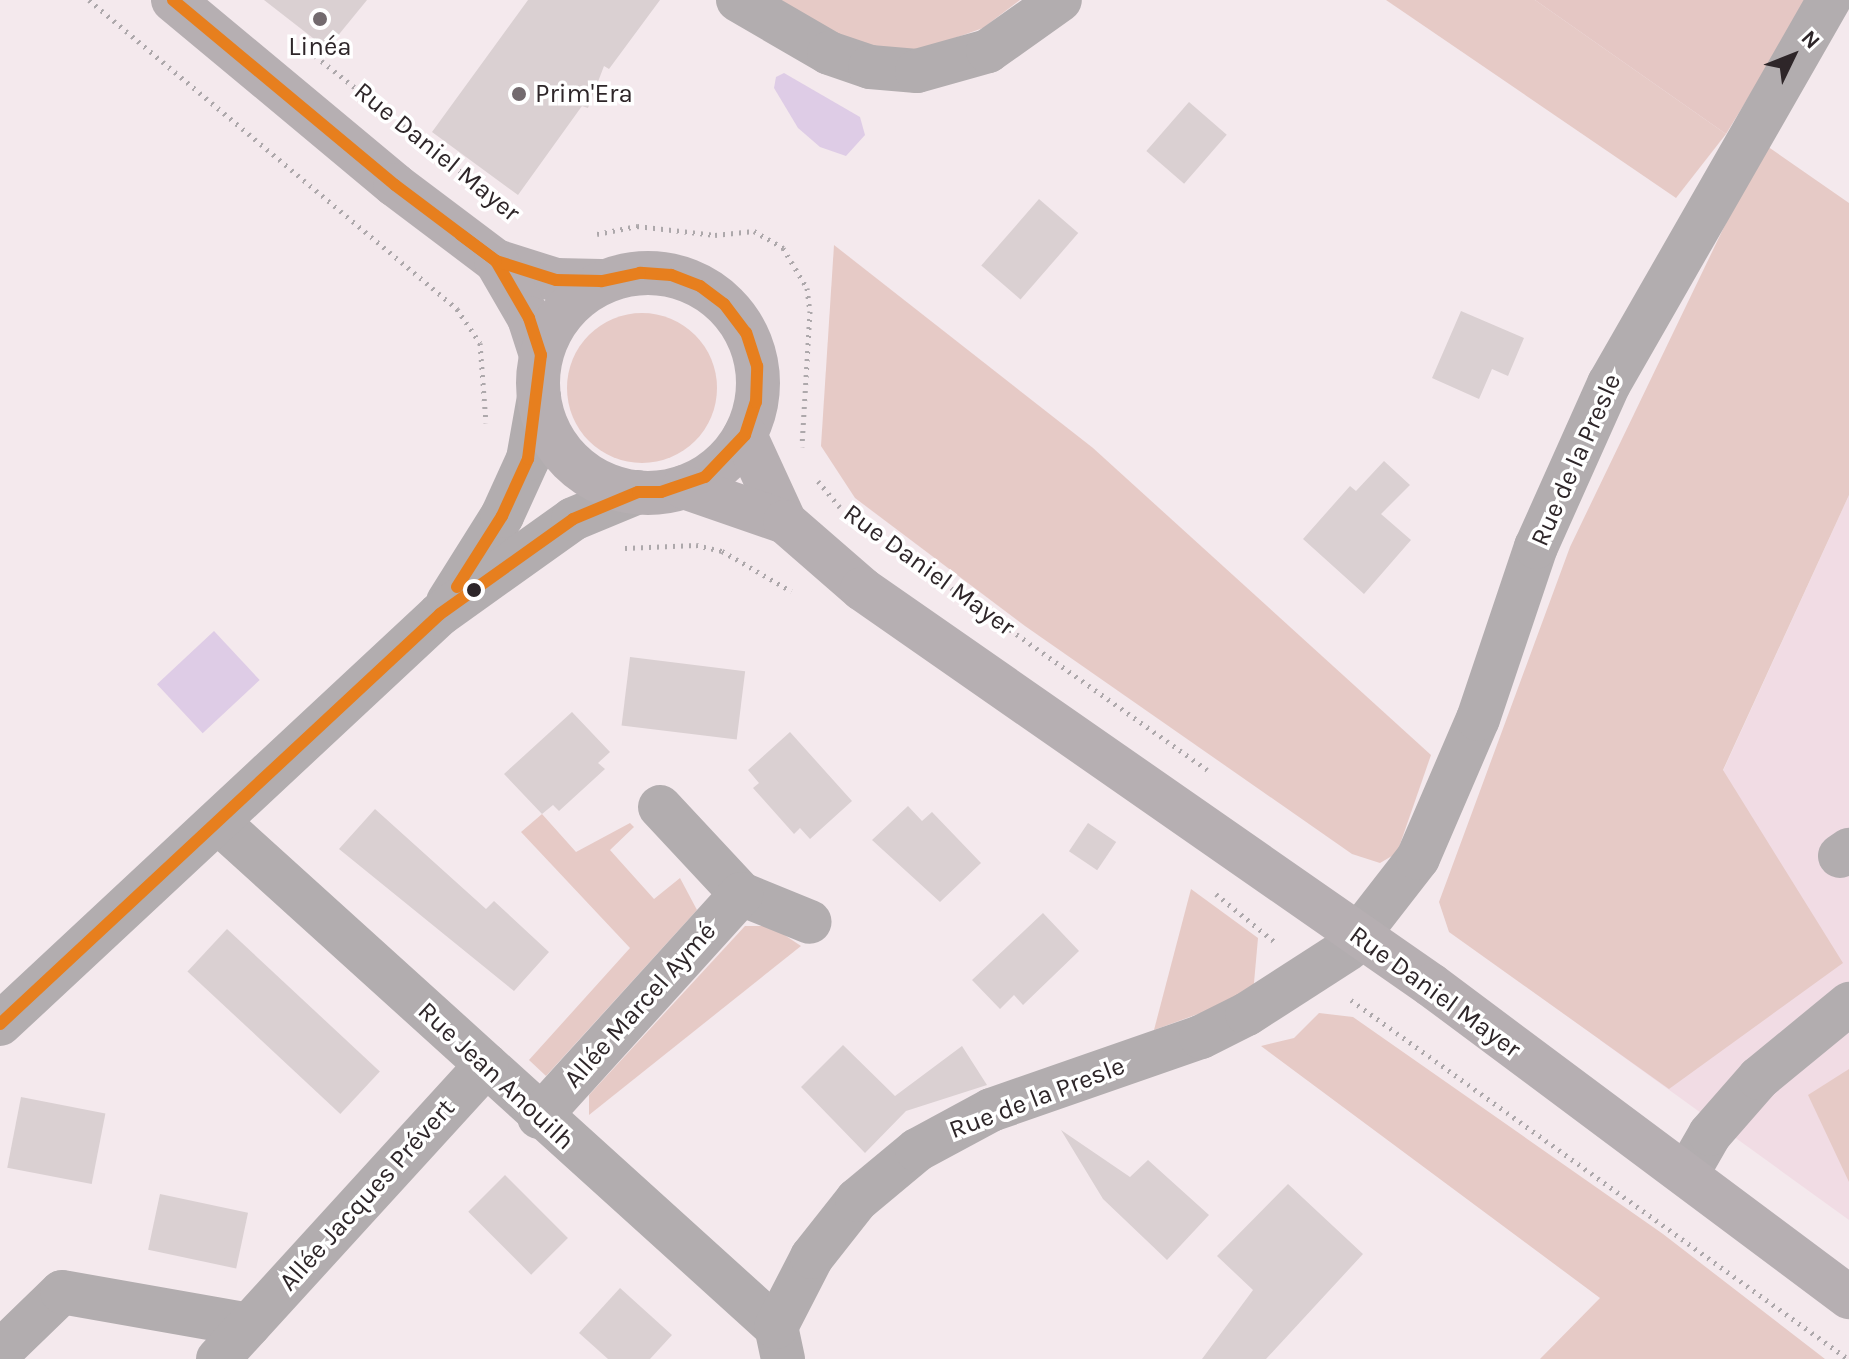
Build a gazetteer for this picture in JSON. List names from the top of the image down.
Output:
{
  "streets": {
    "main road": ["Rue Daniel Mayer"],
    "street": [
      "Rue de la Presle",
      "Allée Marcel Aymé",
      "Rue Jean Anouilh",
      "Allée Jacques Prévert"
    ]
  },
  "crossings": [
    ["Rue Daniel Mayer", "Rue de la Presle"],
    ["Rue de la Presle", "Rue Jean Anouilh"],
    ["Allée Marcel Aymé", "Rue Jean Anouilh"],
    ["Rue Jean Anouilh", "Allée Jacques Prévert"]
  ],
  "places": ["Linéa", "Prim'Era"],
  "north": "top right"
}
